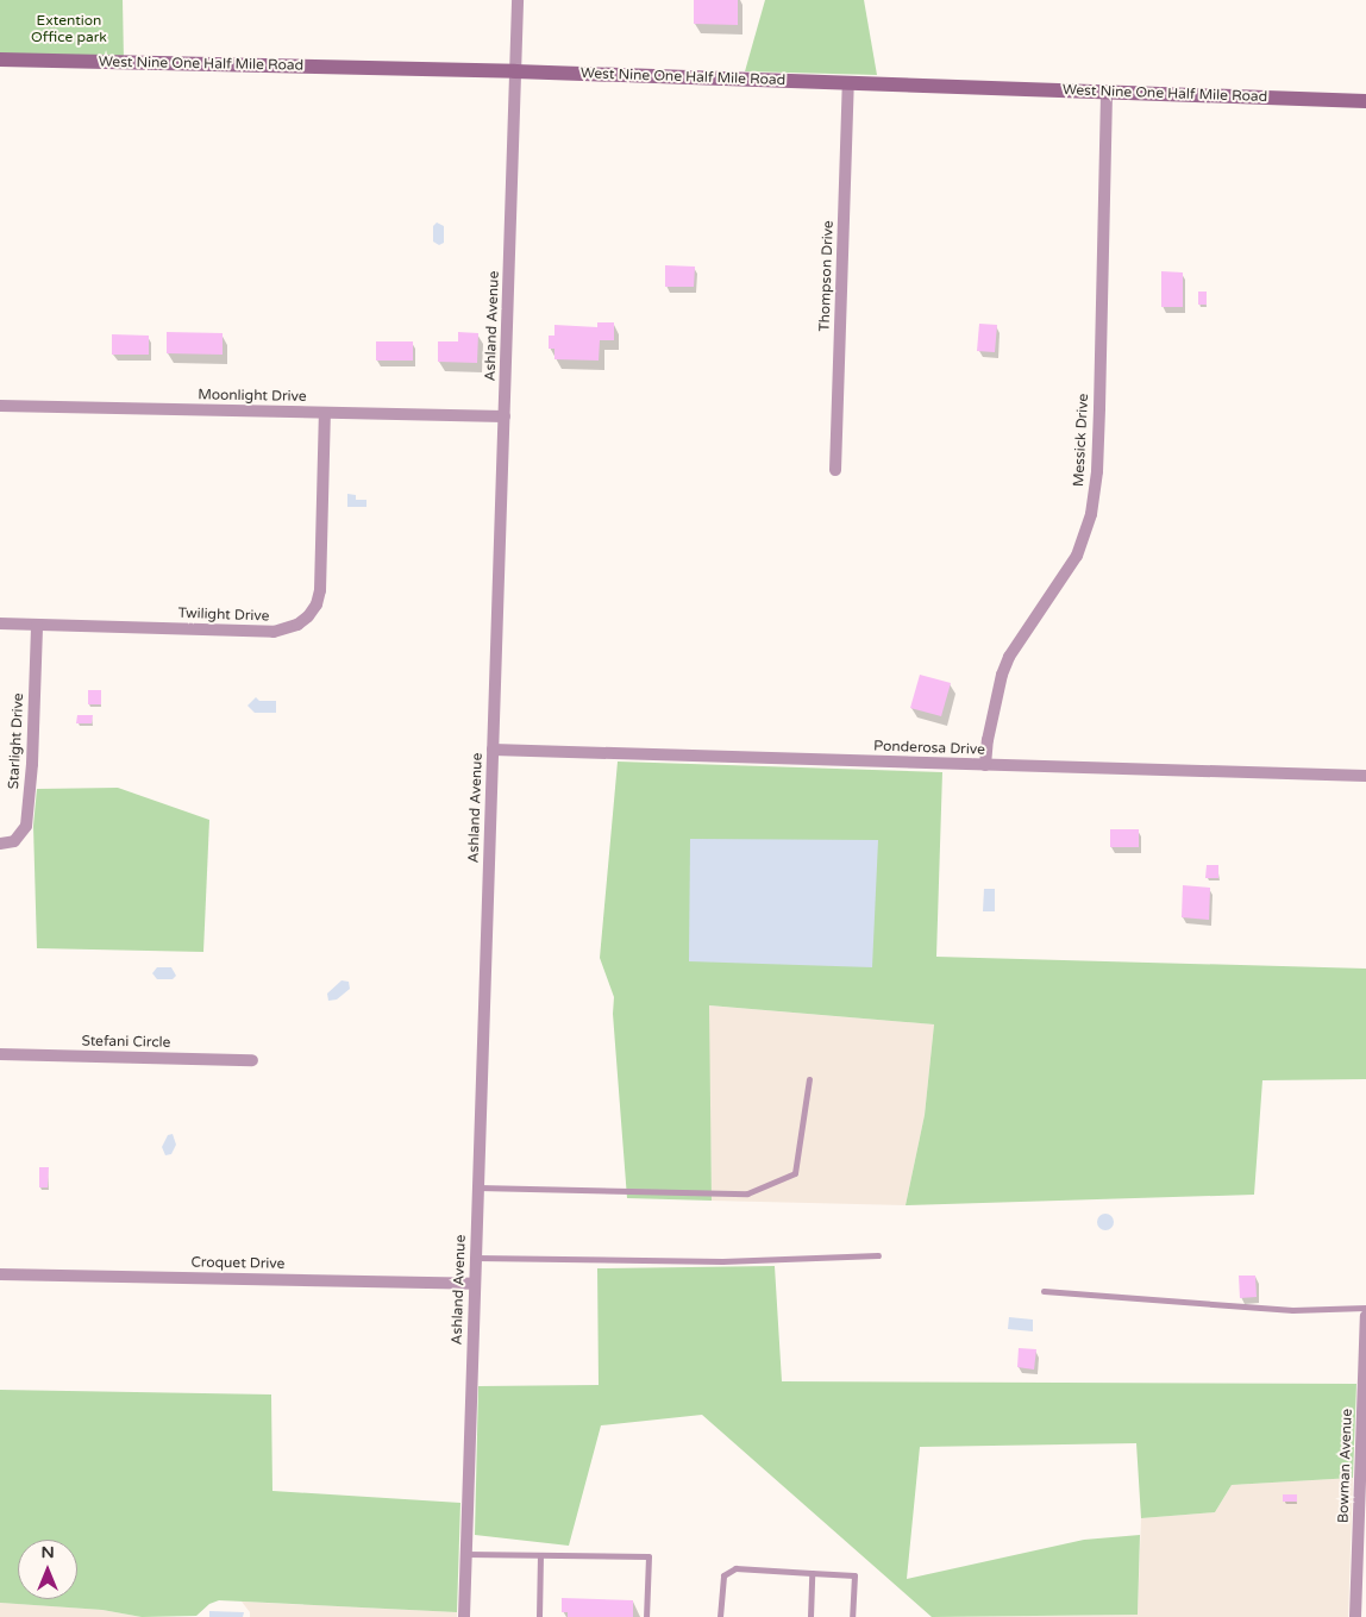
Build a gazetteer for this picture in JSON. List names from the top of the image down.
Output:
{
  "streets": {
    "street": [
      "West Nine One Half Mile Road",
      "Thompson Drive",
      "Ashland Avenue",
      "Moonlight Drive",
      "Messick Drive",
      "Twilight Drive",
      "Starlight Drive",
      "Ponderosa Drive",
      "Stefani Circle",
      "Croquet Drive",
      "Bowman Avenue"
    ]
  },
  "crossings": [
    ["West Nine One Half Mile Road", "Thompson Drive"],
    ["West Nine One Half Mile Road", "Ashland Avenue"],
    ["West Nine One Half Mile Road", "Messick Drive"],
    ["Ashland Avenue", "Moonlight Drive"],
    ["Ashland Avenue", "Ponderosa Drive"],
    ["Ashland Avenue", "Croquet Drive"],
    ["Moonlight Drive", "Twilight Drive"],
    ["Messick Drive", "Ponderosa Drive"],
    ["Twilight Drive", "Starlight Drive"]
  ],
  "parks": ["Extention Office park"],
  "north": "top"
}
